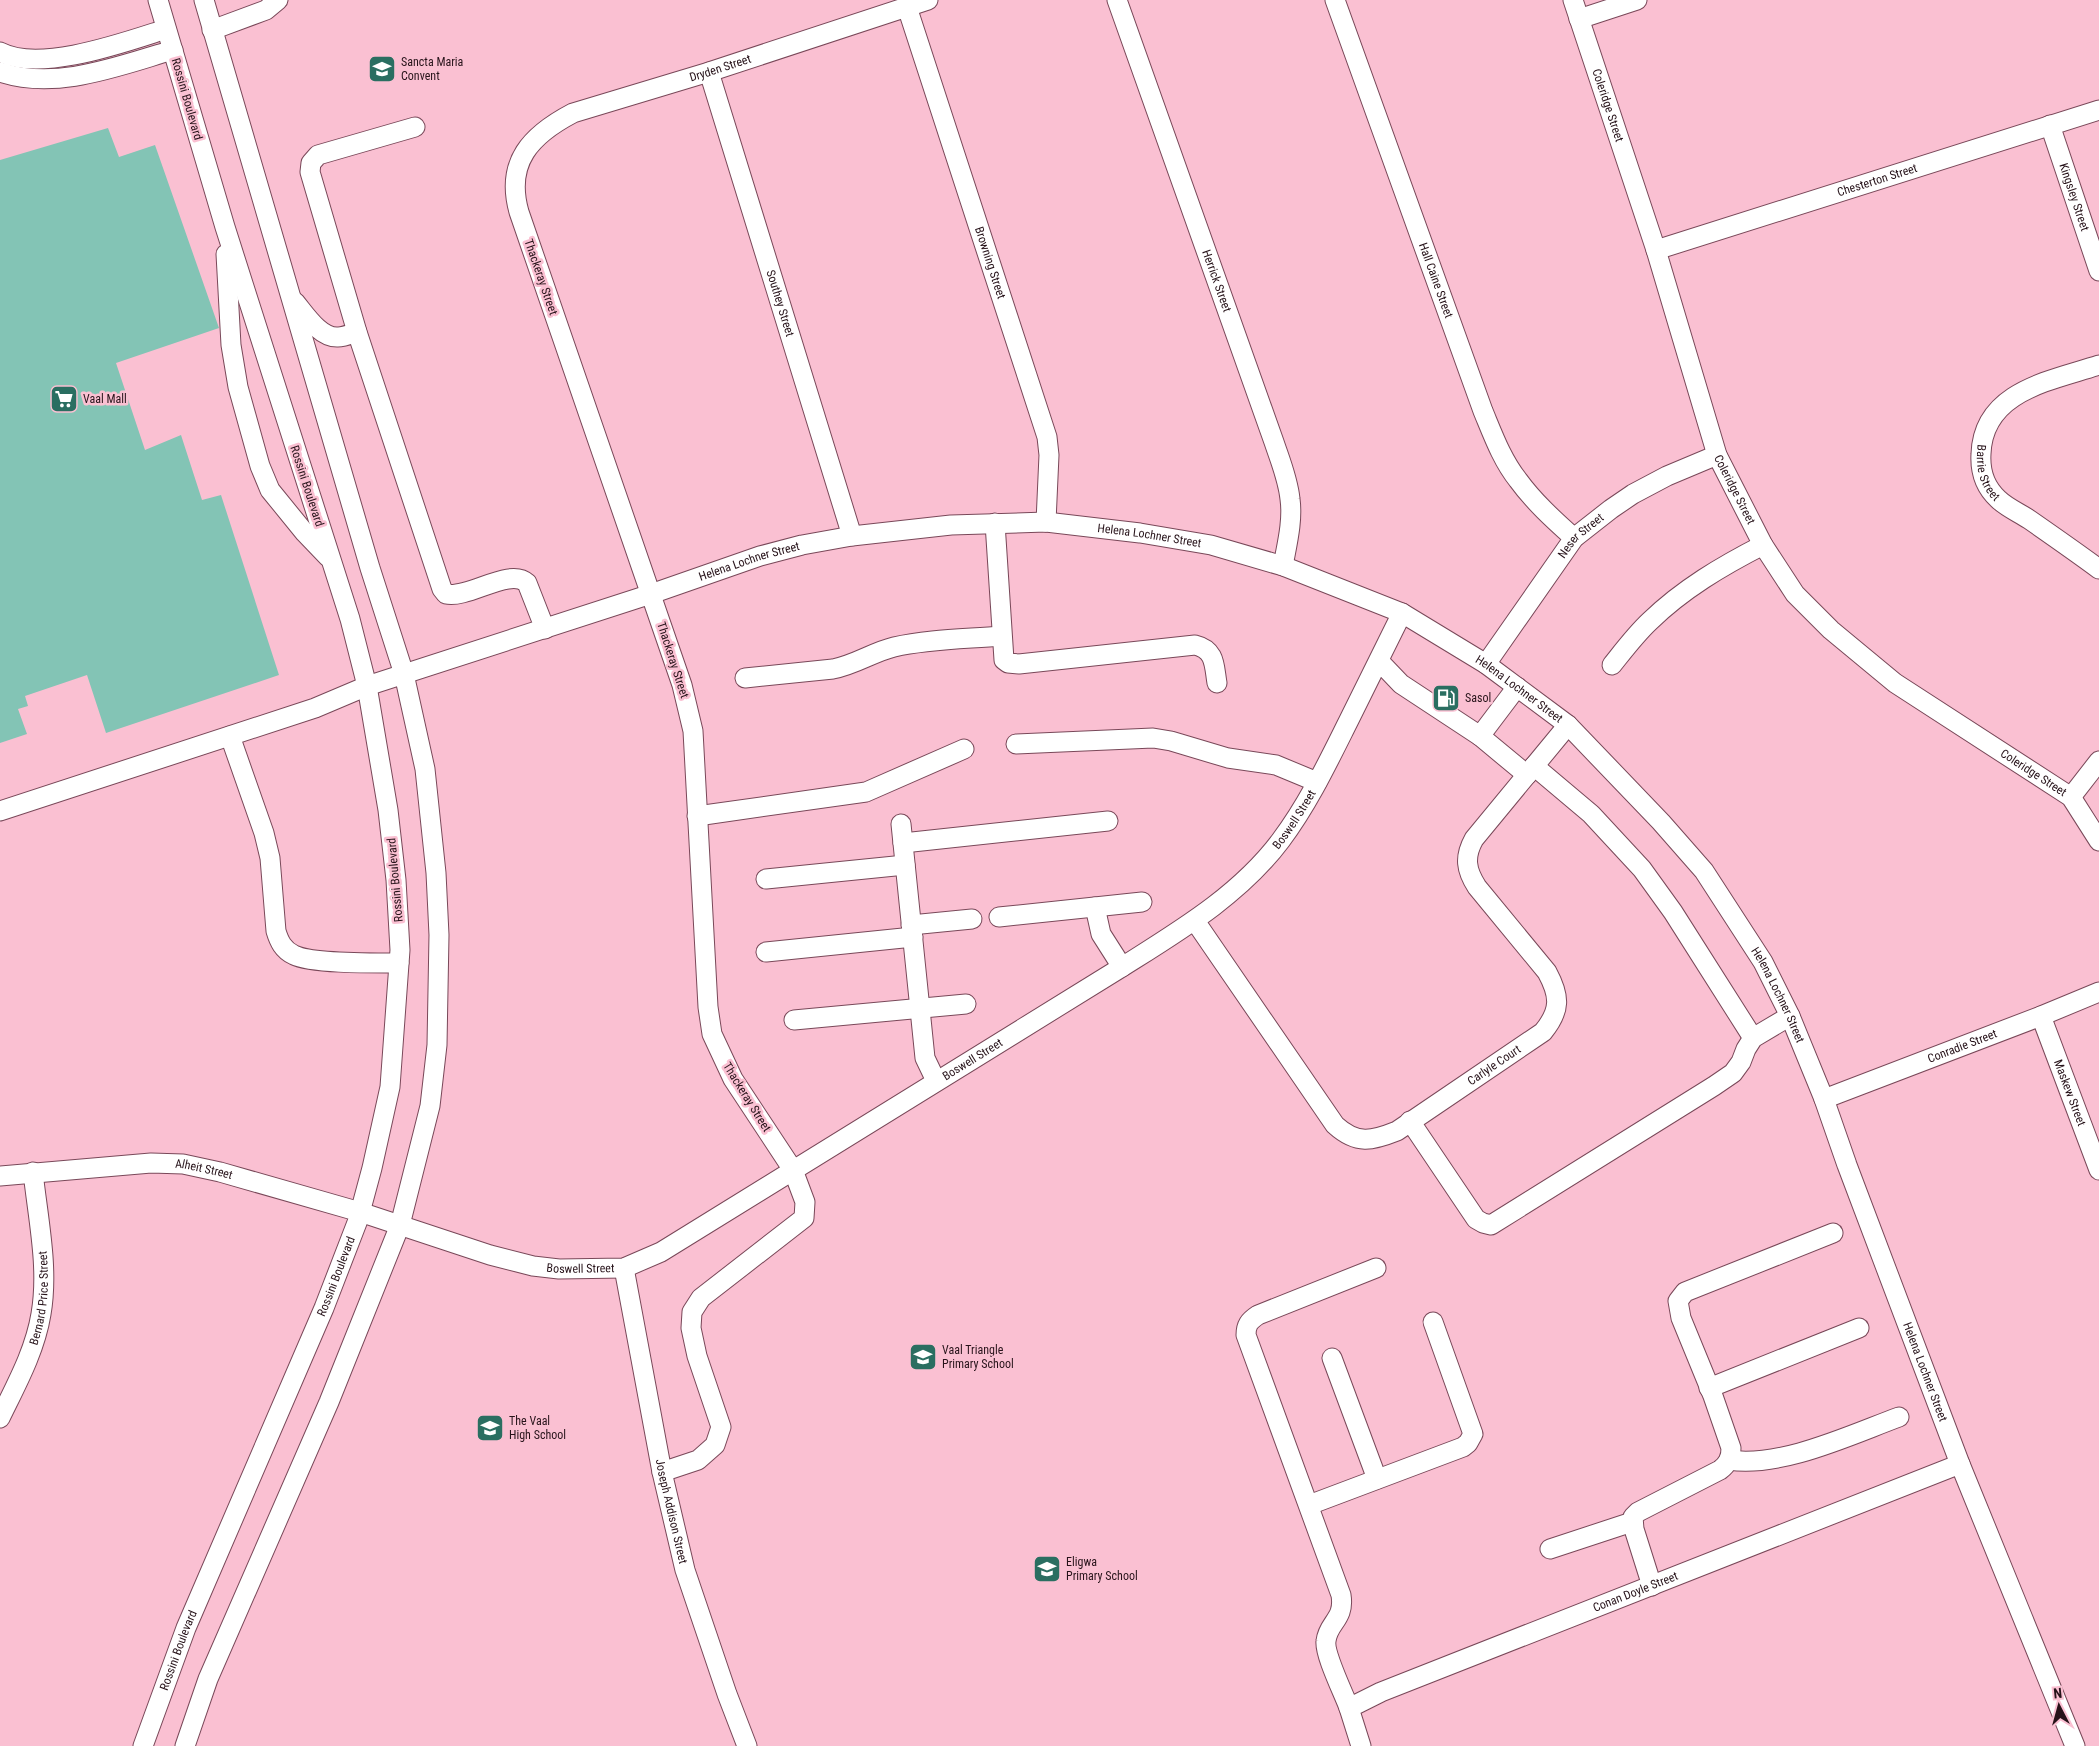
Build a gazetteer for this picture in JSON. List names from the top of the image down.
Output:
{
  "streets": {
    "street": [
      "Dryden Street",
      "Rossini Boulevard",
      "Coleridge Street",
      "Chesterton Street",
      "Kingsley Street",
      "Browning Street",
      "Thackeray Street",
      "Hall Caine Street",
      "Herrick Street",
      "Southey Street",
      "Barrie Street",
      "Helena Lochner Street",
      "Neser Street",
      "Boswell Street",
      "Conradie Street",
      "Carlyle Court",
      "Maskew Street",
      "Alheit Street",
      "Bernard Price Street",
      "Joseph Addison Street",
      "Conan Doyle Street"
    ]
  },
  "crossings": [
    ["Dryden Street", "Browning Street"],
    ["Dryden Street", "Thackeray Street"],
    ["Dryden Street", "Southey Street"],
    ["Rossini Boulevard", "Helena Lochner Street"],
    ["Rossini Boulevard", "Alheit Street"],
    ["Coleridge Street", "Chesterton Street"],
    ["Coleridge Street", "Neser Street"],
    ["Chesterton Street", "Kingsley Street"],
    ["Browning Street", "Helena Lochner Street"],
    ["Thackeray Street", "Helena Lochner Street"],
    ["Thackeray Street", "Boswell Street"],
    ["Thackeray Street", "Joseph Addison Street"],
    ["Hall Caine Street", "Neser Street"],
    ["Herrick Street", "Helena Lochner Street"],
    ["Southey Street", "Helena Lochner Street"],
    ["Helena Lochner Street", "Neser Street"],
    ["Helena Lochner Street", "Boswell Street"],
    ["Helena Lochner Street", "Conradie Street"],
    ["Helena Lochner Street", "Carlyle Court"],
    ["Helena Lochner Street", "Conan Doyle Street"],
    ["Boswell Street", "Carlyle Court"],
    ["Boswell Street", "Alheit Street"],
    ["Boswell Street", "Joseph Addison Street"],
    ["Conradie Street", "Maskew Street"],
    ["Alheit Street", "Bernard Price Street"]
  ],
  "places": {
    "school or university": [
      "Sancta Maria Convent",
      "Vaal Triangle Primary School",
      "The Vaal High School",
      "Eligwa Primary School"
    ],
    "supermarket": ["Vaal Mall"],
    "fuel station": ["Sasol"]
  },
  "north": "top"
}
